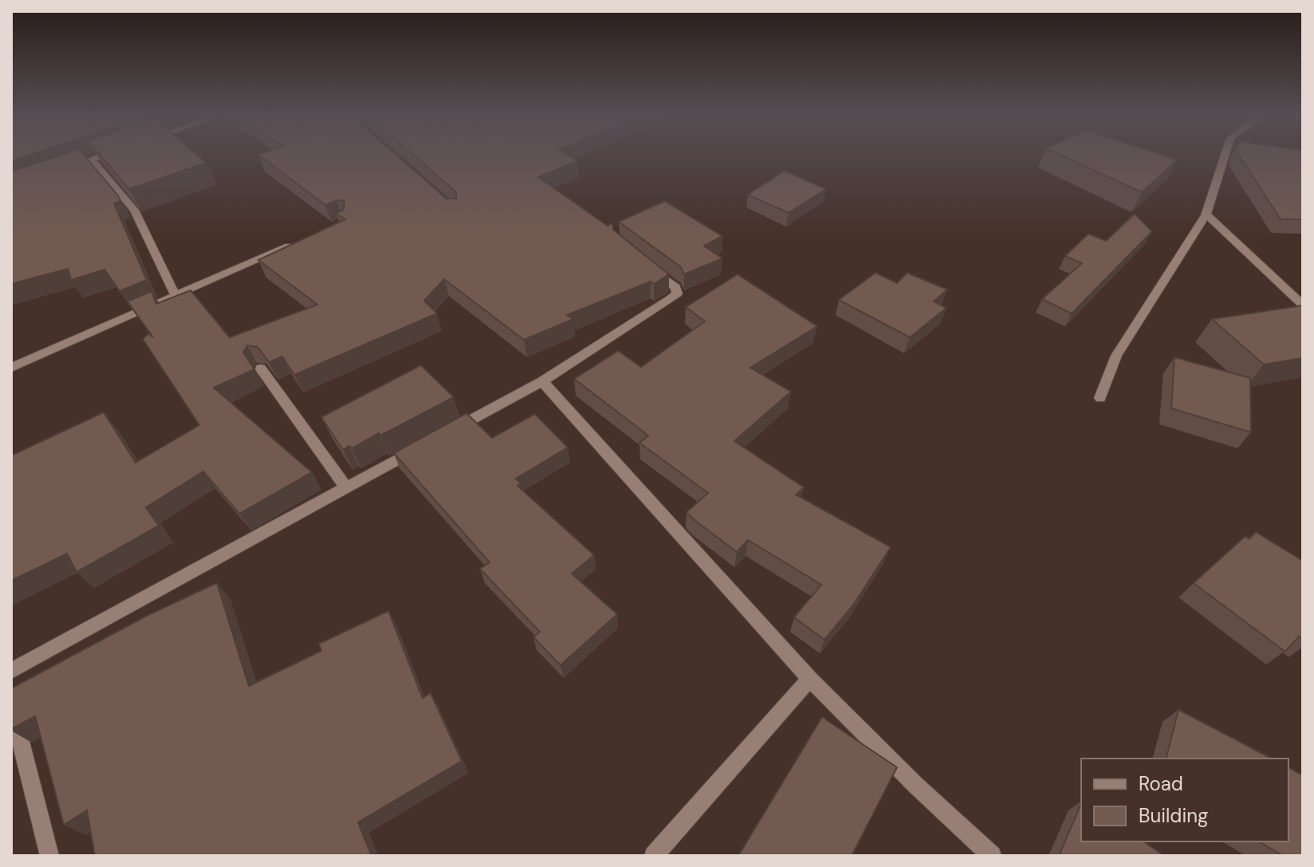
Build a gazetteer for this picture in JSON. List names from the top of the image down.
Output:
{
  "legend": ["Road", "Building"]
}
